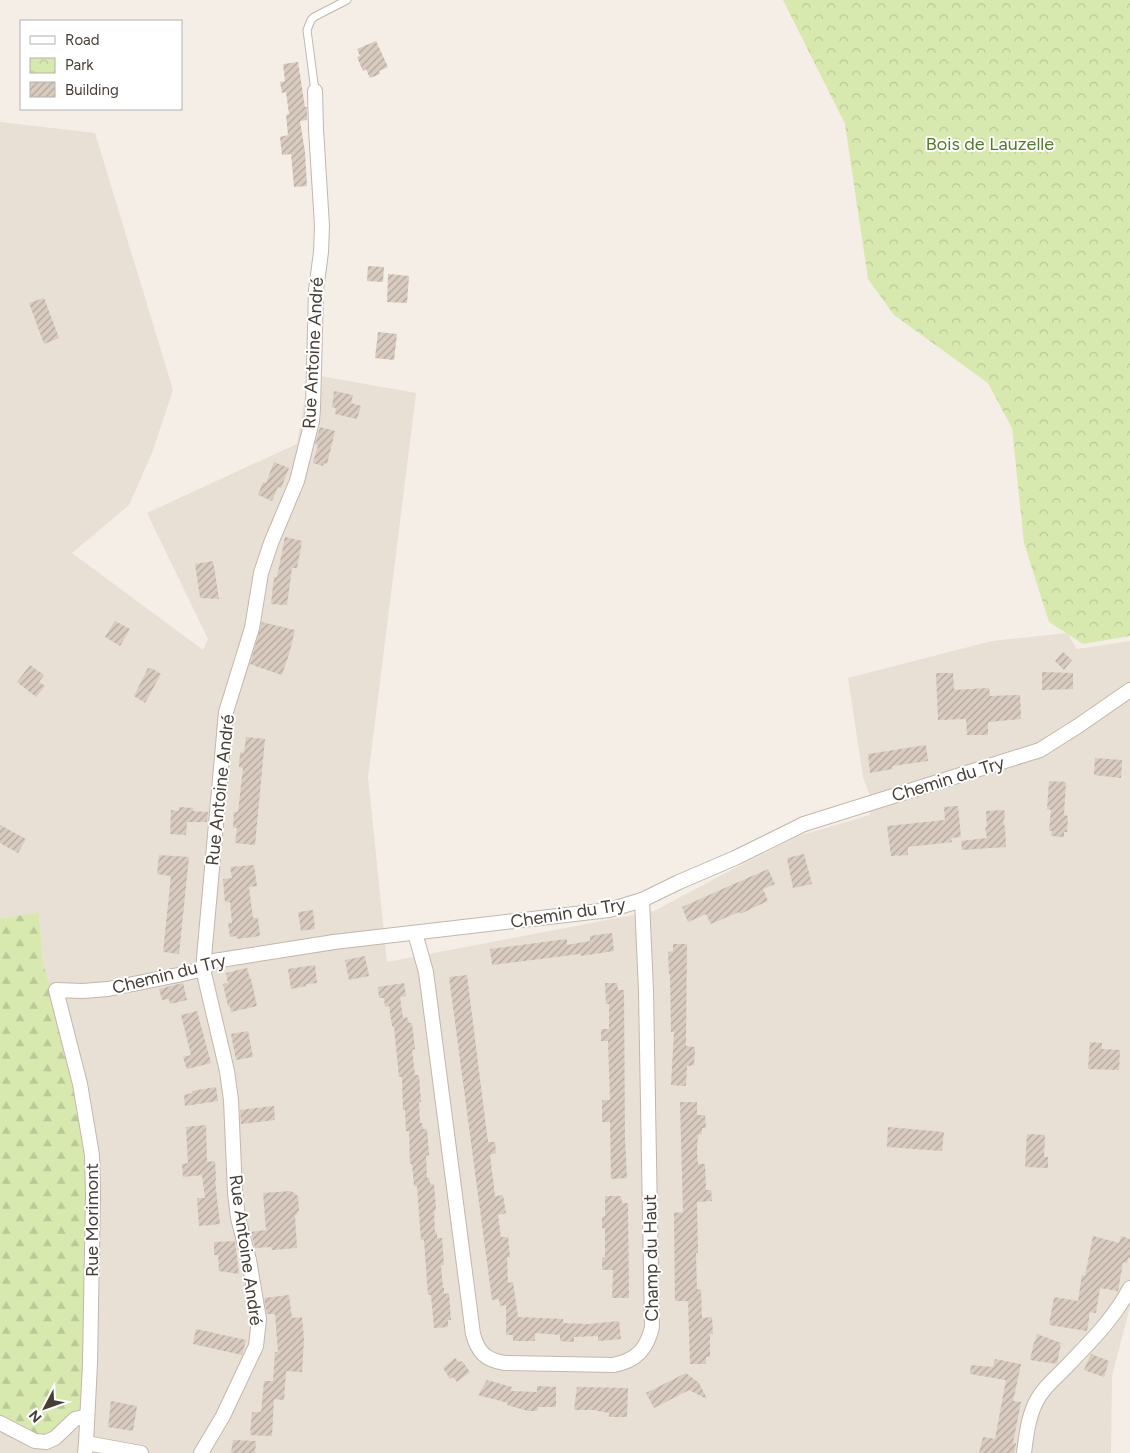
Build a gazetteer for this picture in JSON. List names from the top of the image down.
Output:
{
  "streets": {
    "street": [
      "Rue Antoine André",
      "Chemin du Try",
      "Rue Morimont",
      "Champ du Haut"
    ]
  },
  "crossings": [
    ["Rue Antoine André", "Chemin du Try"],
    ["Chemin du Try", "Rue Morimont"],
    ["Chemin du Try", "Champ du Haut"]
  ],
  "parks": ["Bois de Lauzelle"],
  "legend": ["Road", "Park", "Building"],
  "north": "bottom left"
}
